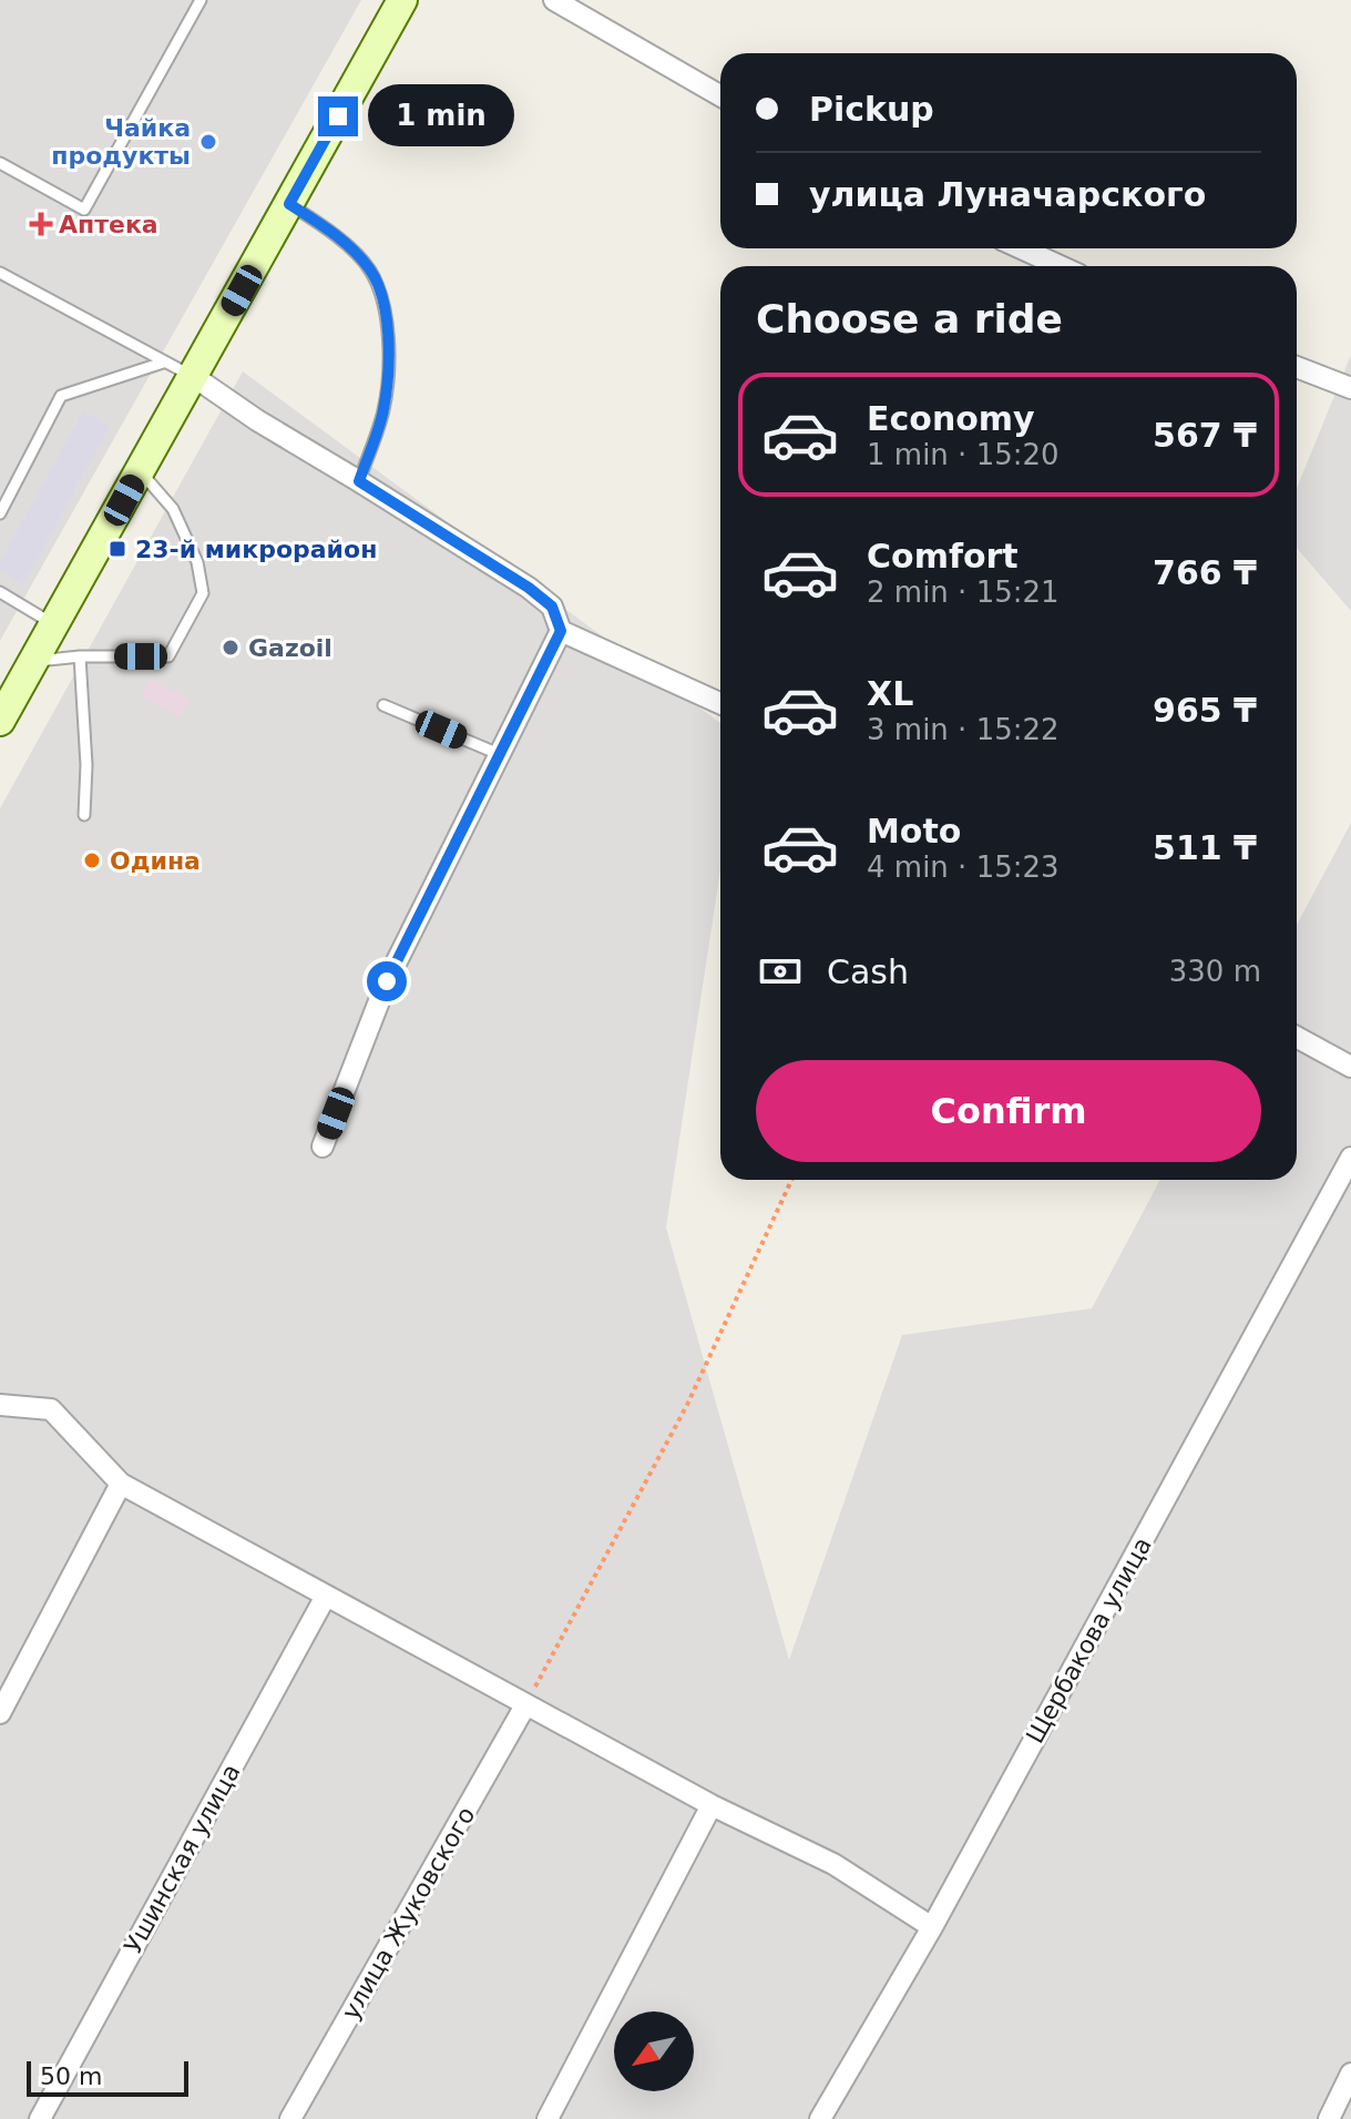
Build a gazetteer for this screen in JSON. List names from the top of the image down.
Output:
{
  "streets": {
    "street": ["Щербакова улица", "Ушинская улица", "улица Жуковского"]
  },
  "places": {
    "other": ["Чайка продукты", "Gazoil", "Одина"],
    "health": ["Аптека"],
    "transit": ["23-й микрорайон"]
  },
  "scale_bar": "50 m",
  "north": "bottom left",
  "page": {
    "banner": ["Pickup", "улица Луначарского"],
    "bubble": "1 min",
    "heading": "Choose a ride",
    "list": [
      {
        "name": "Economy",
        "note": "1 min · 15:20",
        "value": "567 ₸"
      },
      {
        "name": "Comfort",
        "note": "2 min · 15:21",
        "value": "766 ₸"
      },
      {
        "name": "XL",
        "note": "3 min · 15:22",
        "value": "965 ₸"
      },
      {
        "name": "Moto",
        "note": "4 min · 15:23",
        "value": "511 ₸"
      }
    ],
    "pay": ["Cash", "330 m"],
    "buttons": "Confirm",
    "scale": "50 m"
  }
}
